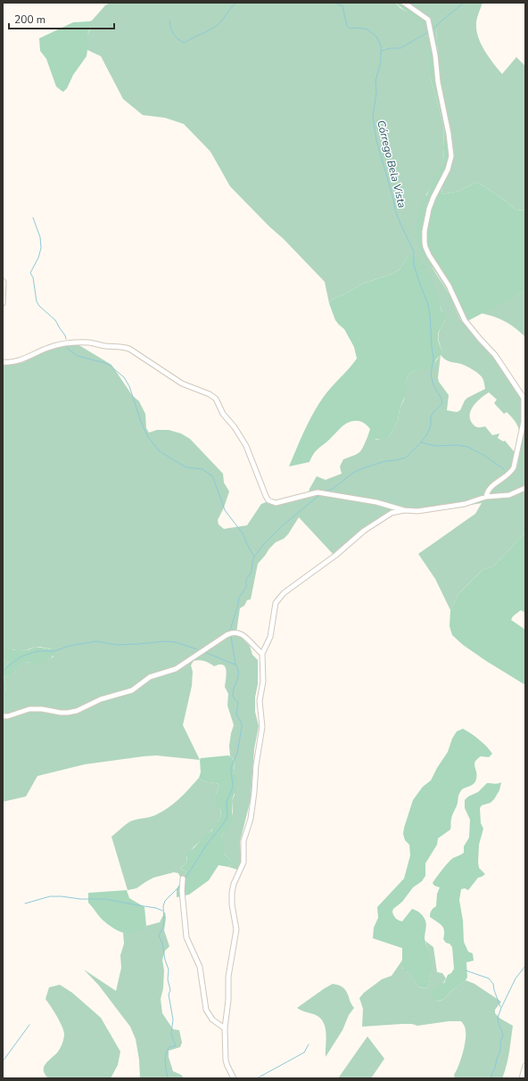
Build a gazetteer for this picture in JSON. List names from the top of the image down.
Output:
{
  "water": ["Córrego Bela Vista"],
  "scale_bar": "200 m"
}
